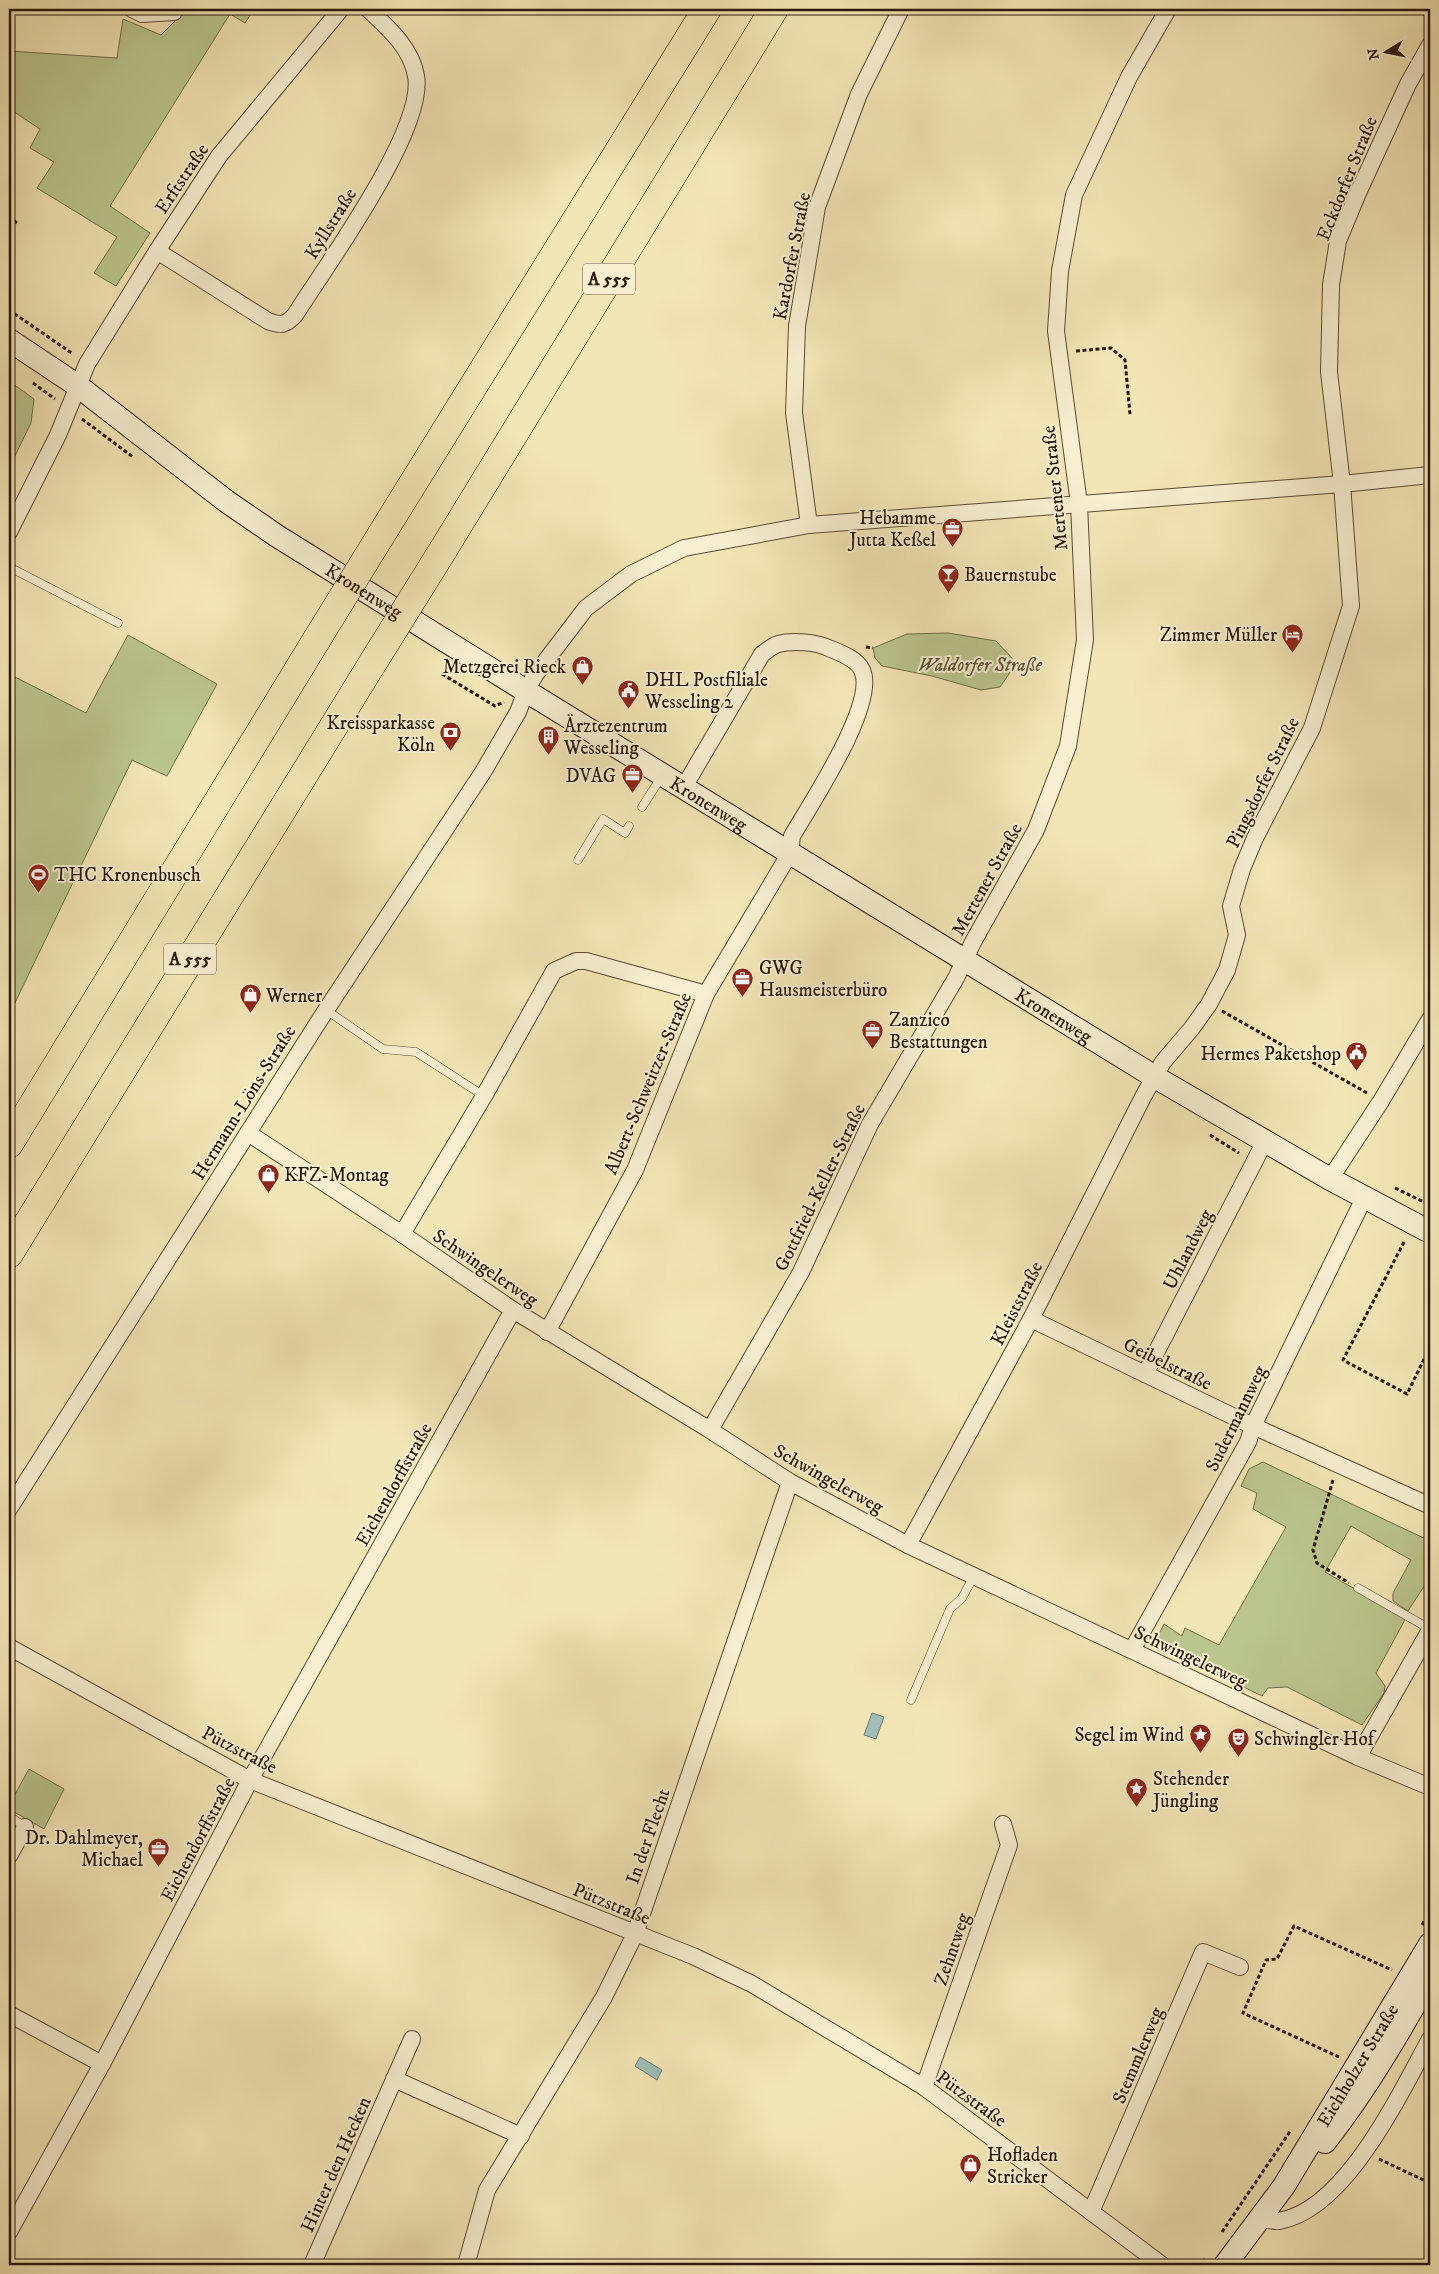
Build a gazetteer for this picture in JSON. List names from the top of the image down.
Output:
{
  "streets": {
    "highway": ["A 555"],
    "street": [
      "Erftstraße",
      "Eckdorfer Straße",
      "Kyllstraße",
      "Kardorfer Straße",
      "Mertener Straße",
      "Kronenweg",
      "Pingsdorfer Straße",
      "Albert-Schweitzer-Straße",
      "Hermann-Löns-Straße",
      "Gottfried-Keller-Straße",
      "Uhlandweg",
      "Schwingelerweg",
      "Kleiststraße",
      "Geibelstraße",
      "Sudermannweg",
      "Eichendorffstraße",
      "Pützstraße",
      "In der Flecht",
      "Zehntweg",
      "Stemmlerweg",
      "Eichholzer Straße",
      "Hinter den Hecken"
    ]
  },
  "crossings": [
    ["Erftstraße", "Kyllstraße"],
    ["Erftstraße", "Kronenweg"],
    ["Eckdorfer Straße", "Pingsdorfer Straße"],
    ["Mertener Straße", "Kronenweg"],
    ["Mertener Straße", "Gottfried-Keller-Straße"],
    ["Kronenweg", "Pingsdorfer Straße"],
    ["Kronenweg", "Albert-Schweitzer-Straße"],
    ["Kronenweg", "Hermann-Löns-Straße"],
    ["Kronenweg", "Gottfried-Keller-Straße"],
    ["Kronenweg", "Uhlandweg"],
    ["Kronenweg", "Kleiststraße"],
    ["Kronenweg", "Sudermannweg"],
    ["Pingsdorfer Straße", "Kleiststraße"],
    ["Albert-Schweitzer-Straße", "Schwingelerweg"],
    ["Hermann-Löns-Straße", "Schwingelerweg"],
    ["Gottfried-Keller-Straße", "Schwingelerweg"],
    ["Uhlandweg", "Geibelstraße"],
    ["Schwingelerweg", "Kleiststraße"],
    ["Schwingelerweg", "Sudermannweg"],
    ["Schwingelerweg", "Eichendorffstraße"],
    ["Schwingelerweg", "In der Flecht"],
    ["Kleiststraße", "Geibelstraße"],
    ["Geibelstraße", "Sudermannweg"],
    ["Eichendorffstraße", "Pützstraße"],
    ["Pützstraße", "In der Flecht"],
    ["Pützstraße", "Zehntweg"],
    ["Pützstraße", "Stemmlerweg"]
  ],
  "parks": ["Waldorfer Straße"],
  "places": {
    "office": [
      "Hebamme Jutta Keßel",
      "DVAG",
      "GWG Hausmeisterbüro",
      "Zanzico Bestattungen",
      "Dr. Dahlmeyer, Michael"
    ],
    "bar": ["Bauernstube"],
    "hotel": ["Zimmer Müller"],
    "shop": [
      "Metzgerei Rieck",
      "Werner",
      "KFZ-Montag",
      "Hofladen Stricker"
    ],
    "public building": ["DHL Postfiliale Wesseling 2", "Hermes Paketshop"],
    "bank": ["Kreissparkasse Köln"],
    "building": ["Ärztezentrum Wesseling"],
    "sports": ["THC Kronenbusch"],
    "place": ["Segel im Wind", "Stehender Jüngling"],
    "theatre": ["Schwingler Hof"]
  },
  "north": "left"
}
